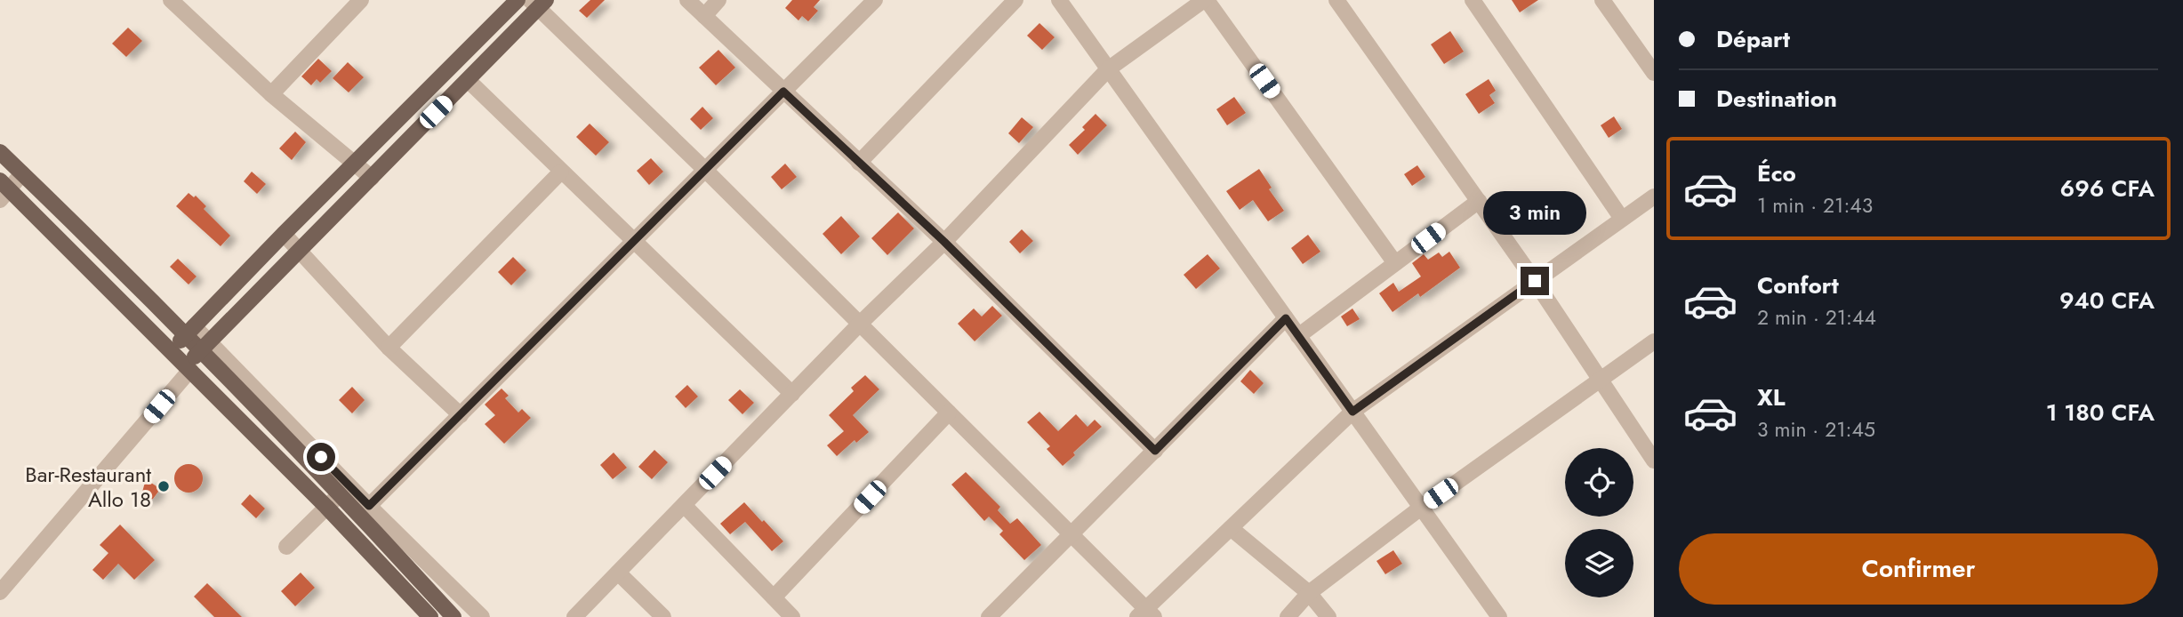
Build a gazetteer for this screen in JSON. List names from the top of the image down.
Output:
{
  "places": ["Bar-Restaurant Allo 18"],
  "page": {
    "banner": ["Départ", "Destination"],
    "list": [
      {
        "name": "Éco",
        "note": "1 min · 21:43",
        "value": "696 CFA"
      },
      {
        "name": "Confort",
        "note": "2 min · 21:44",
        "value": "940 CFA"
      },
      {
        "name": "XL",
        "note": "3 min · 21:45",
        "value": "1 180 CFA"
      }
    ],
    "bubble": "3 min",
    "buttons": "Confirmer"
  }
}
